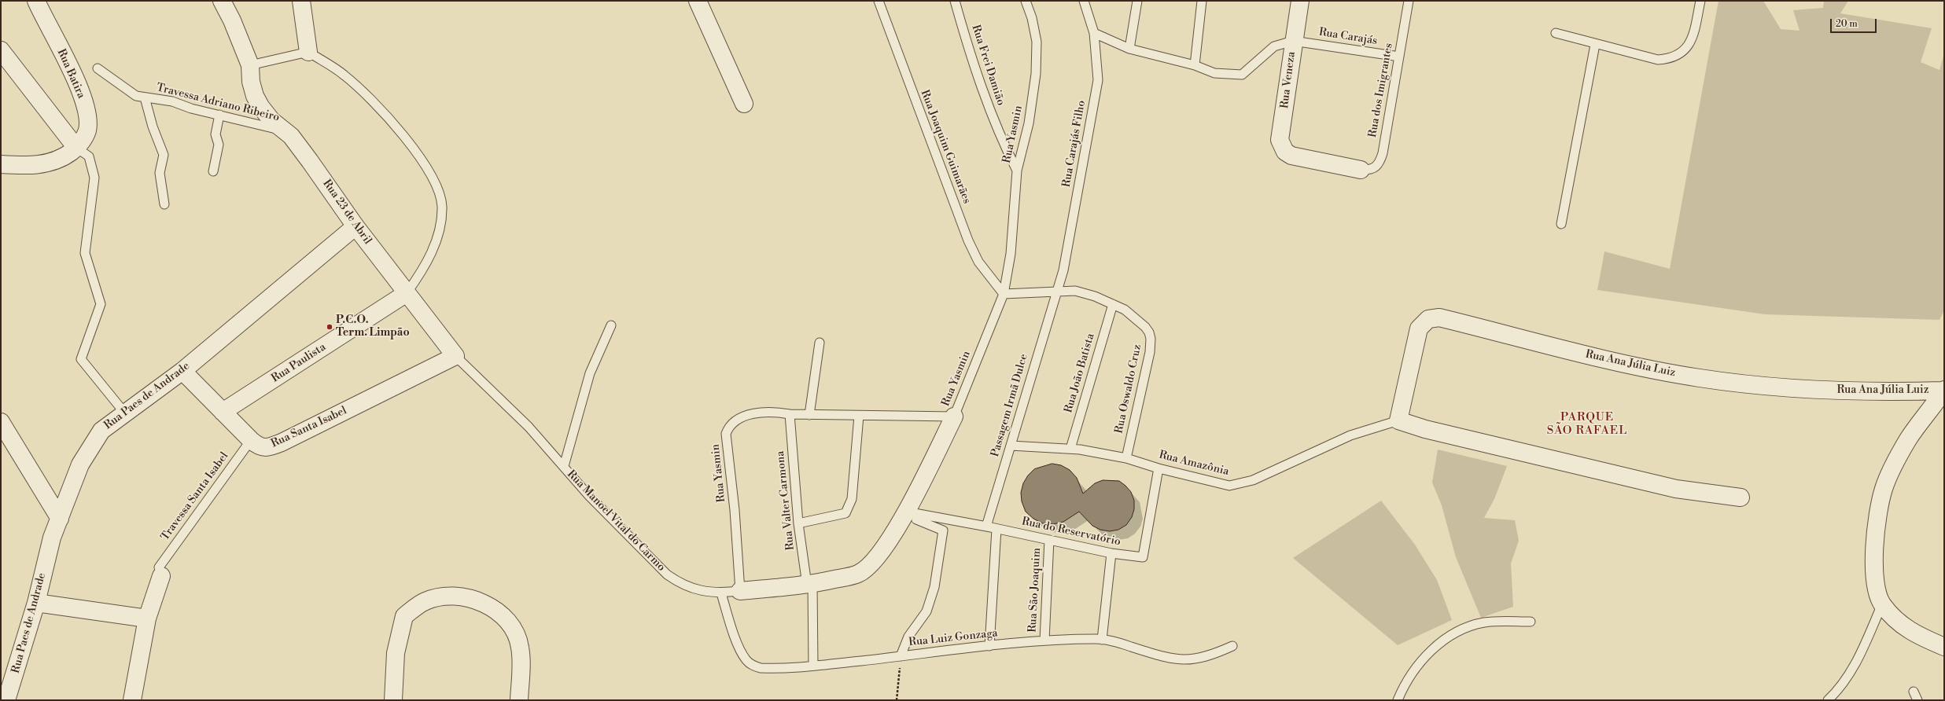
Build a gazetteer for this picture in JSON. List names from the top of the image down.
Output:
{
  "streets": {
    "street": [
      "Rua Batira",
      "Rua Veneza",
      "Rua 23 de Abril",
      "Rua Paulista",
      "Rua Ana Júlia Luiz",
      "Rua Paes de Andrade",
      "Rua Santa Isabel",
      "Rua Manoel Vital do Carmo"
    ],
    "lane": [
      "Rua Carajás",
      "Rua Frei Damião",
      "Rua dos Imigrantes",
      "Travessa Adriano Ribeiro",
      "Rua Yasmin",
      "Rua Carajás Filho",
      "Rua Joaquim Guimarães",
      "Rua João Batista",
      "Rua Oswaldo Cruz",
      "Passagem Irmã Dulce",
      "Rua Amazônia",
      "Travessa Santa Isabel",
      "Rua Valter Carmona",
      "Rua do Reservatório",
      "Rua São Joaquim",
      "Rua Luiz Gonzaga"
    ]
  },
  "crossings": [
    ["Rua Carajás", "Rua Veneza"],
    ["Rua Carajás", "Rua dos Imigrantes"],
    ["Rua Frei Damião", "Rua Yasmin"],
    ["Rua Veneza", "Rua dos Imigrantes"],
    ["Travessa Adriano Ribeiro", "Rua 23 de Abril"],
    ["Rua Yasmin", "Rua Joaquim Guimarães"],
    ["Rua Yasmin", "Rua Oswaldo Cruz"],
    ["Rua Yasmin", "Rua Valter Carmona"],
    ["Rua Yasmin", "Rua Manoel Vital do Carmo"],
    ["Rua Carajás Filho", "Rua Oswaldo Cruz"],
    ["Rua Carajás Filho", "Passagem Irmã Dulce"],
    ["Rua Joaquim Guimarães", "Rua Oswaldo Cruz"],
    ["Rua 23 de Abril", "Rua Paulista"],
    ["Rua 23 de Abril", "Rua Paes de Andrade"],
    ["Rua 23 de Abril", "Rua Santa Isabel"],
    ["Rua 23 de Abril", "Rua Manoel Vital do Carmo"],
    ["Rua Paulista", "Rua Santa Isabel"],
    ["Rua Ana Júlia Luiz", "Rua Amazônia"],
    ["Rua João Batista", "Rua Oswaldo Cruz"],
    ["Rua João Batista", "Rua Amazônia"],
    ["Rua Oswaldo Cruz", "Passagem Irmã Dulce"],
    ["Rua Oswaldo Cruz", "Rua Amazônia"],
    ["Rua Paes de Andrade", "Rua Santa Isabel"],
    ["Passagem Irmã Dulce", "Rua Amazônia"],
    ["Passagem Irmã Dulce", "Rua do Reservatório"],
    ["Rua Santa Isabel", "Travessa Santa Isabel"],
    ["Rua Santa Isabel", "Rua Manoel Vital do Carmo"],
    ["Rua Amazônia", "Rua do Reservatório"],
    ["Rua Valter Carmona", "Rua Manoel Vital do Carmo"],
    ["Rua Valter Carmona", "Rua Luiz Gonzaga"],
    ["Rua Manoel Vital do Carmo", "Rua do Reservatório"],
    ["Rua Manoel Vital do Carmo", "Rua Luiz Gonzaga"],
    ["Rua do Reservatório", "Rua São Joaquim"],
    ["Rua São Joaquim", "Rua Luiz Gonzaga"]
  ],
  "districts": ["PARQUE SÃO RAFAEL"],
  "places": ["P.C.O. Term. Limpão"],
  "scale_bar": "20 m"
}
